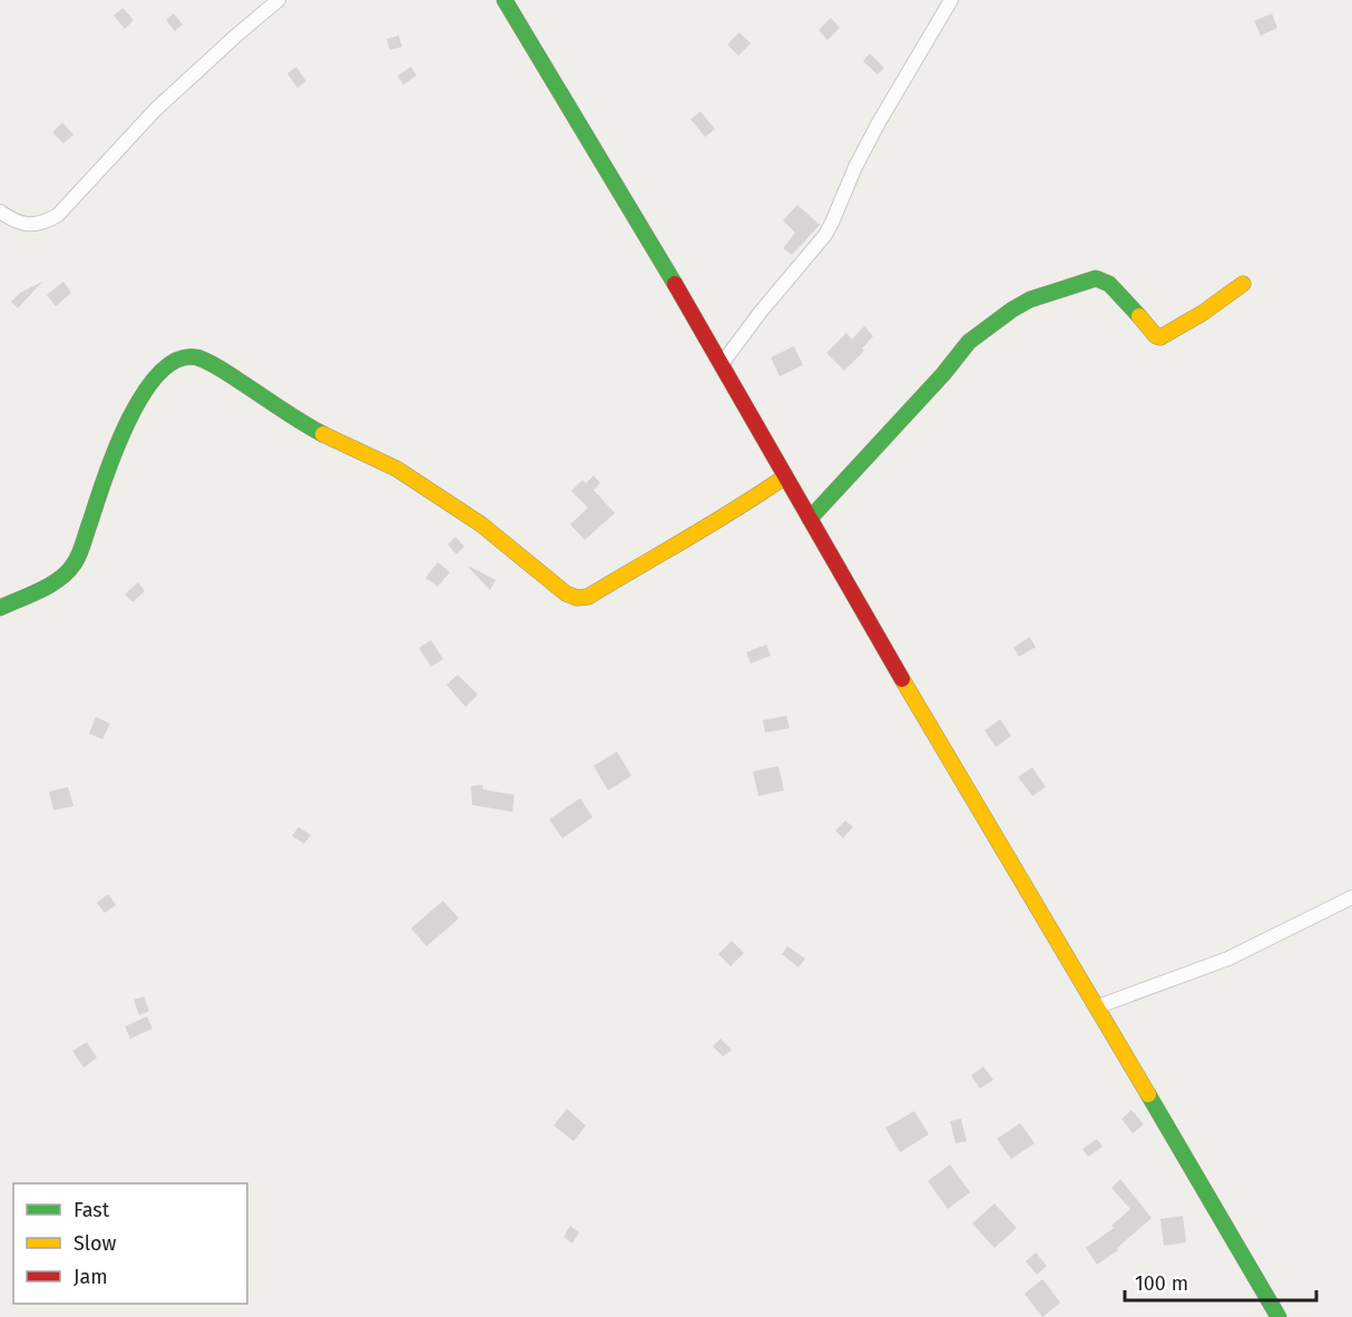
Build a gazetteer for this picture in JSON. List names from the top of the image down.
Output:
{
  "legend": ["Fast", "Slow", "Jam"],
  "scale_bar": "100 m"
}
